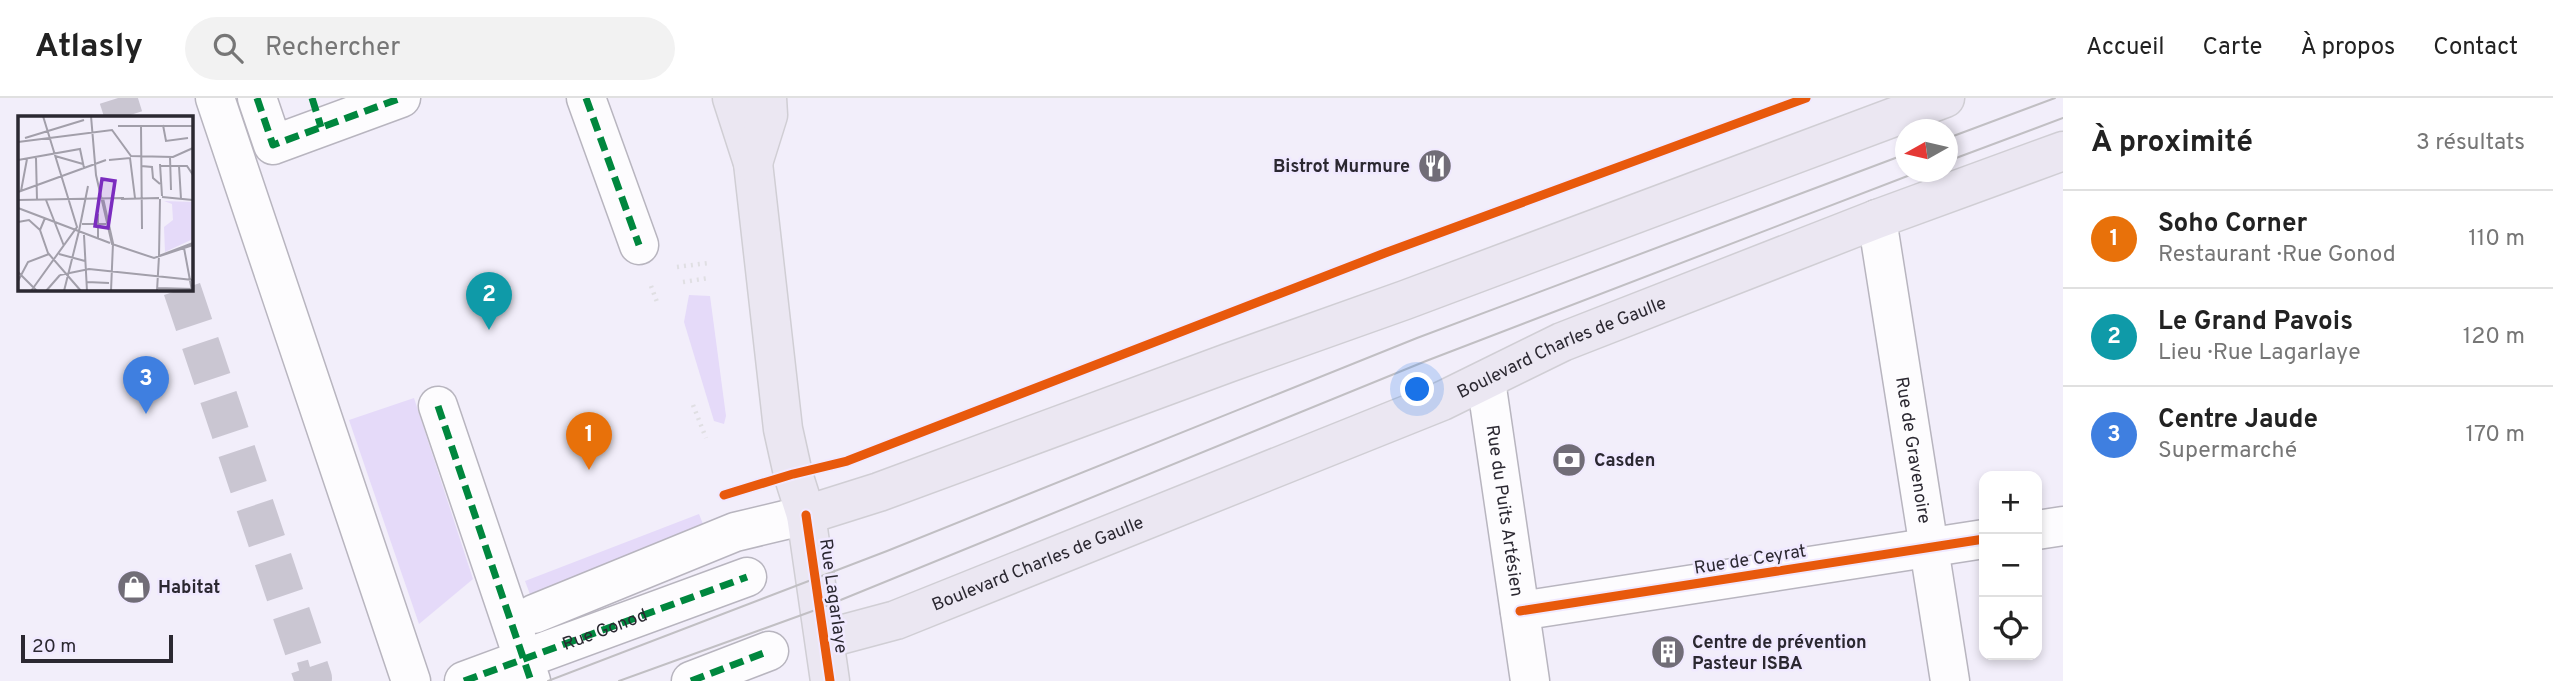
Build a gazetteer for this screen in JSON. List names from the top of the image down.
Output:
{
  "streets": {
    "main road": ["Boulevard Charles de Gaulle", "Rue Lagarlaye"],
    "street": [
      "Rue de Gravenoire",
      "Rue du Puits Artésien",
      "Rue de Ceyrat",
      "Rue Gonod"
    ]
  },
  "crossings": [
    ["Boulevard Charles de Gaulle", "Rue de Gravenoire"],
    ["Boulevard Charles de Gaulle", "Rue du Puits Artésien"],
    ["Boulevard Charles de Gaulle", "Rue Lagarlaye"],
    ["Rue de Gravenoire", "Rue de Ceyrat"],
    ["Rue du Puits Artésien", "Rue de Ceyrat"]
  ],
  "places": {
    "restaurant": ["Bistrot Murmure"],
    "bank": ["Casden"],
    "shop": ["Habitat"],
    "building": ["Centre de prévention Pasteur ISBA"]
  },
  "scale_bar": "20 m",
  "north": "left",
  "page": {
    "header": "Atlasly",
    "search": "Rechercher",
    "nav": [
      "Accueil",
      "Carte",
      "À propos",
      "Contact"
    ],
    "heading": ["À proximité", "3 résultats"],
    "list": [
      {
        "mark": "1",
        "name": "Soho Corner",
        "note": "Restaurant · Rue Gonod",
        "value": "110 m"
      },
      {
        "mark": "2",
        "name": "Le Grand Pavois",
        "note": "Lieu · Rue Lagarlaye",
        "value": "120 m"
      },
      {
        "mark": "3",
        "name": "Centre Jaude",
        "note": "Supermarché",
        "value": "170 m"
      }
    ],
    "pins": ["2", "3", "1"],
    "map_buttons": ["+", "−"],
    "scale": "20 m"
  }
}
